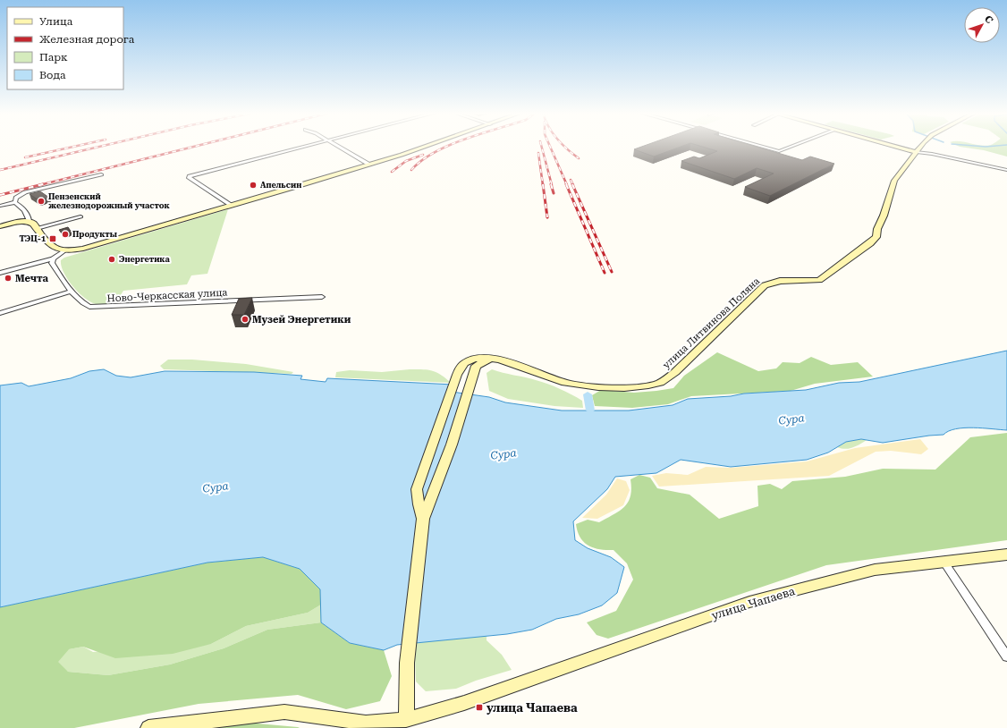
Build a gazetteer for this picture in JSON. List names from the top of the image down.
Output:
{
  "streets": {
    "main road": ["улица Литвинова Поляна", "улица Чапаева"],
    "street": ["Ново-Черкасская улица"]
  },
  "water": ["Сура"],
  "places": {
    "other": [
      "Апельсин",
      "Пензенский железнодорожный участок",
      "Продукты",
      "Энергетика",
      "Мечта",
      "Музей Энергетики"
    ],
    "transit": ["ТЭЦ-1", "улица Чапаева"]
  },
  "legend": [
    "Улица",
    "Железная дорога",
    "Парк",
    "Вода"
  ],
  "north": "top right"
}
